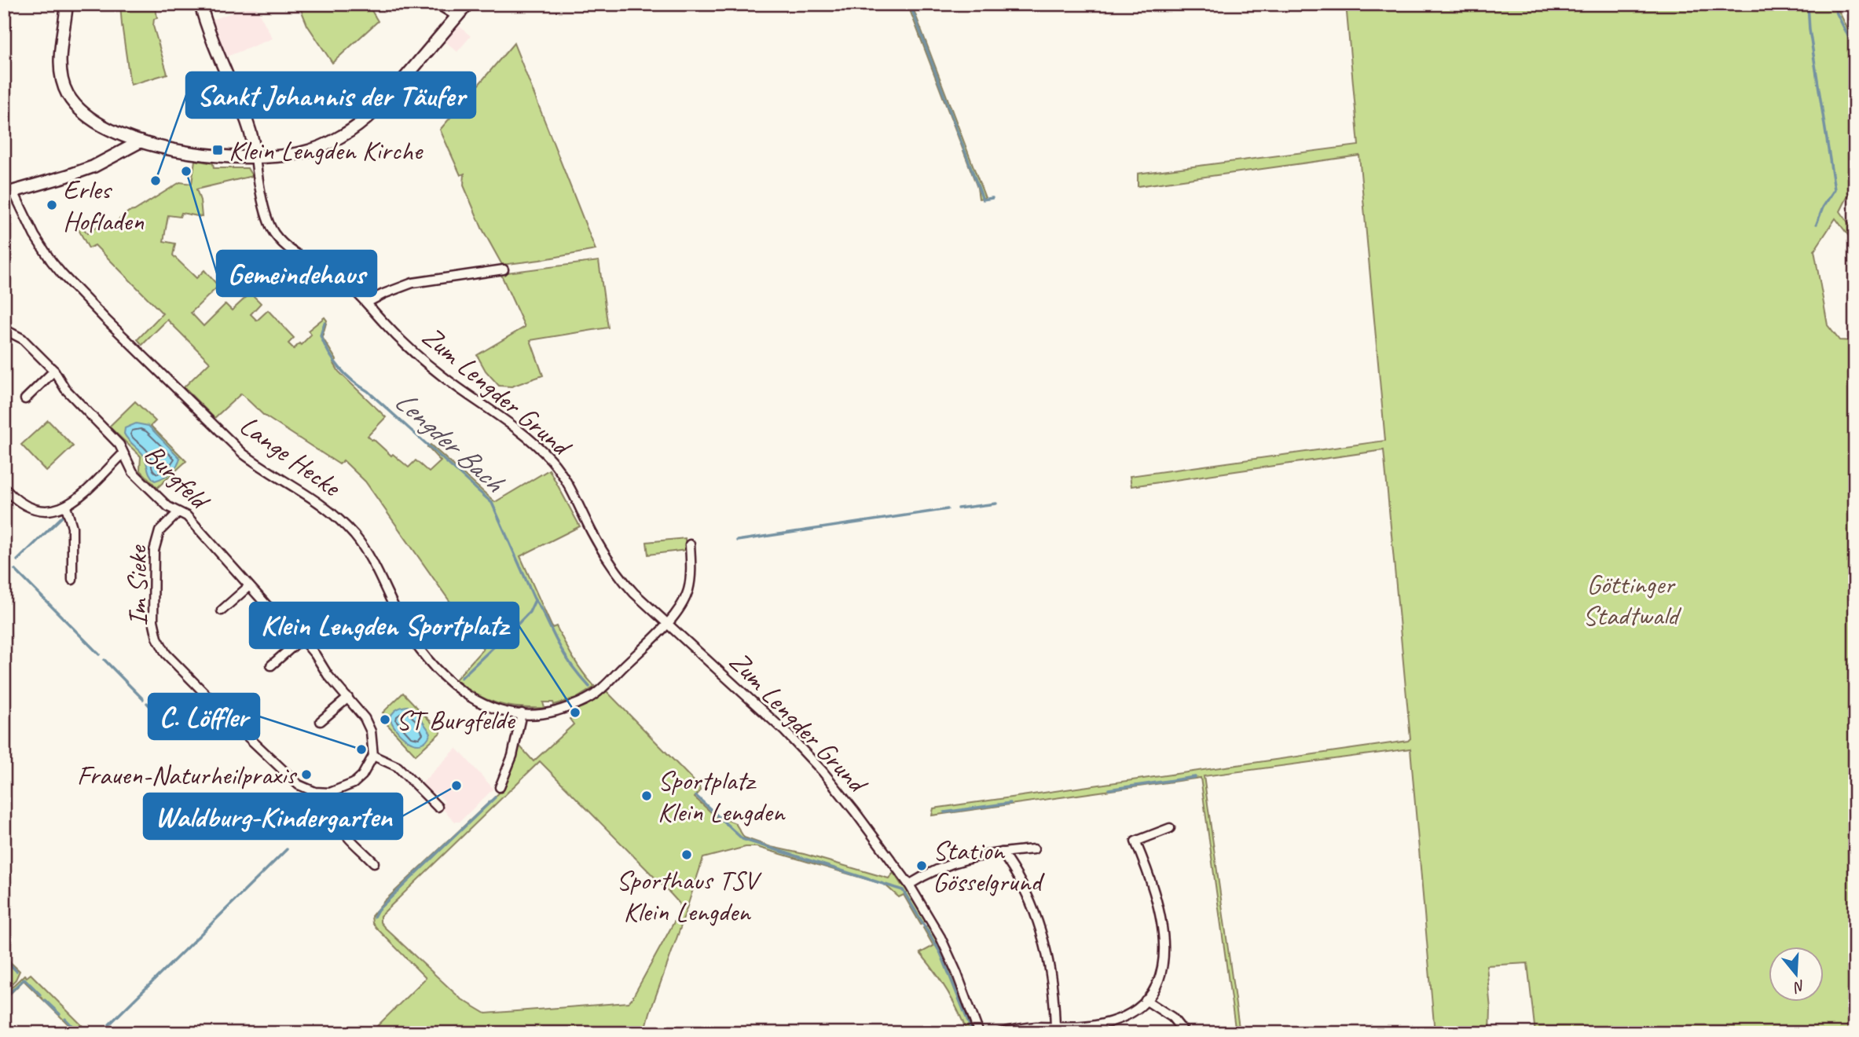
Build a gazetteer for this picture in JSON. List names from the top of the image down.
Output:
{
  "streets": {
    "street": [
      "Zum Lengder Grund",
      "Lange Hecke",
      "Burgfeld",
      "Im Sieke"
    ]
  },
  "crossings": [
    ["Zum Lengder Grund", "Lange Hecke"],
    ["Burgfeld", "Im Sieke"]
  ],
  "water": ["Lengder Bach"],
  "parks": ["Göttinger Stadtwald"],
  "places": {
    "transit": ["Klein Lengden Kirche"],
    "other": [
      "Gemeindehaus",
      "Sankt Johannis der Täufer",
      "Erles Hofladen",
      "Klein Lengden Sportplatz",
      "ST Burgfelde",
      "C. Löffler",
      "Frauen-Naturheilpraxis",
      "Waldburg-Kindergarten",
      "Sportplatz Klein Lengden",
      "Sporthaus TSV Klein Lengden",
      "Station Gösselgrund"
    ]
  },
  "north": "bottom"
}
